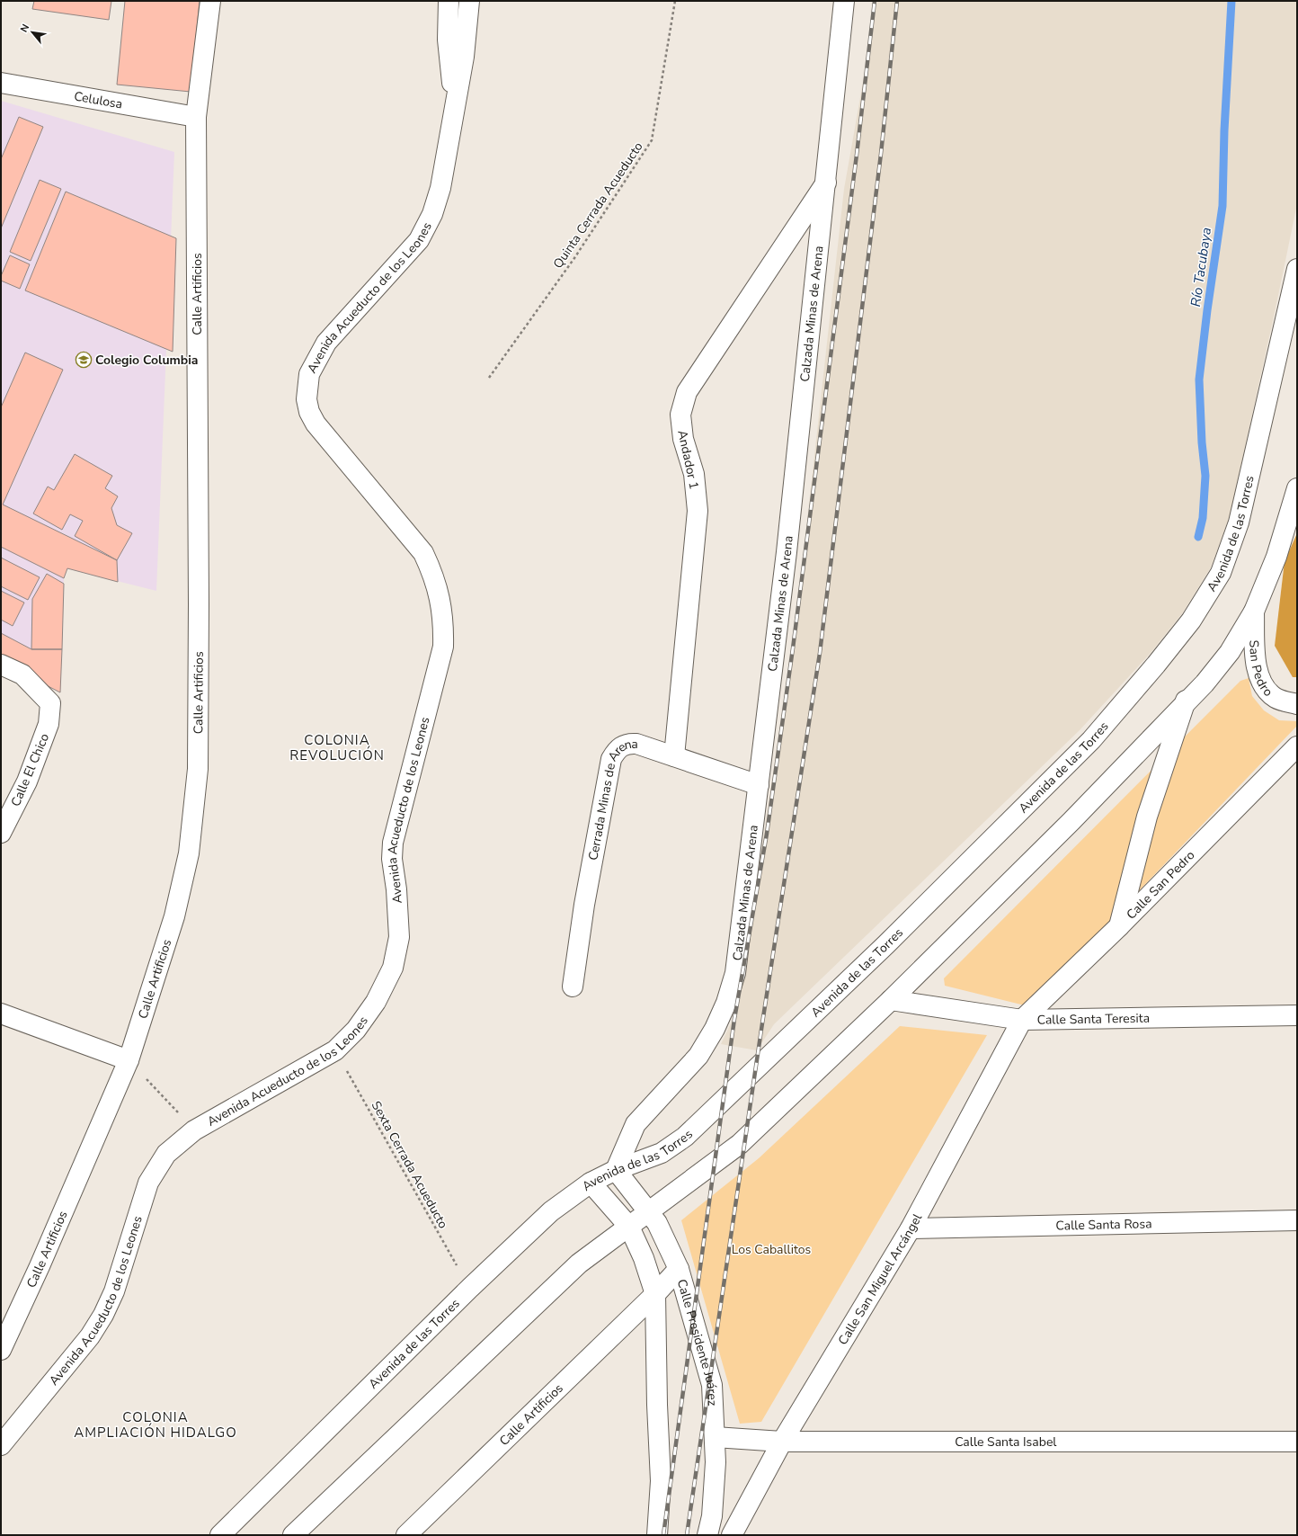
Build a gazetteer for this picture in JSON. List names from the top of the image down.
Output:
{
  "streets": {
    "street": [
      "Celulosa",
      "Calle Artificios",
      "Avenida Acueducto de los Leones",
      "Calzada Minas de Arena",
      "Andador 1",
      "Avenida de las Torres",
      "San Pedro",
      "Calle El Chico",
      "Cerrada Minas de Arena",
      "Calle San Pedro",
      "Calle Santa Teresita",
      "Calle Santa Rosa",
      "Calle San Miguel Arcángel",
      "Calle Presidente Juárez",
      "Calle Santa Isabel"
    ],
    "path": ["Quinta Cerrada Acueducto", "Sexta Cerrada Acueducto"]
  },
  "crossings": [
    ["Celulosa", "Calle Artificios"],
    ["Calle Artificios", "Calle Presidente Juárez"],
    ["Avenida Acueducto de los Leones", "Sexta Cerrada Acueducto"],
    ["Calzada Minas de Arena", "Andador 1"],
    ["Calzada Minas de Arena", "Avenida de las Torres"],
    ["Calzada Minas de Arena", "Cerrada Minas de Arena"],
    ["Calzada Minas de Arena", "Calle Presidente Juárez"],
    ["Andador 1", "Cerrada Minas de Arena"],
    ["Avenida de las Torres", "Sexta Cerrada Acueducto"],
    ["Avenida de las Torres", "Calle Presidente Juárez"],
    ["Calle San Pedro", "Calle Santa Teresita"],
    ["Calle San Pedro", "Calle San Miguel Arcángel"],
    ["Calle Santa Teresita", "Calle San Miguel Arcángel"],
    ["Calle Santa Rosa", "Calle San Miguel Arcángel"],
    ["Calle San Miguel Arcángel", "Calle Santa Isabel"],
    ["Calle Presidente Juárez", "Calle Santa Isabel"]
  ],
  "districts": ["COLONIA REVOLUCIÓN", "COLONIA AMPLIACIÓN HIDALGO"],
  "water": ["Río Tacubaya"],
  "parks": ["Los Caballitos"],
  "places": {
    "school or university": ["Colegio Columbia"]
  },
  "north": "top left"
}
